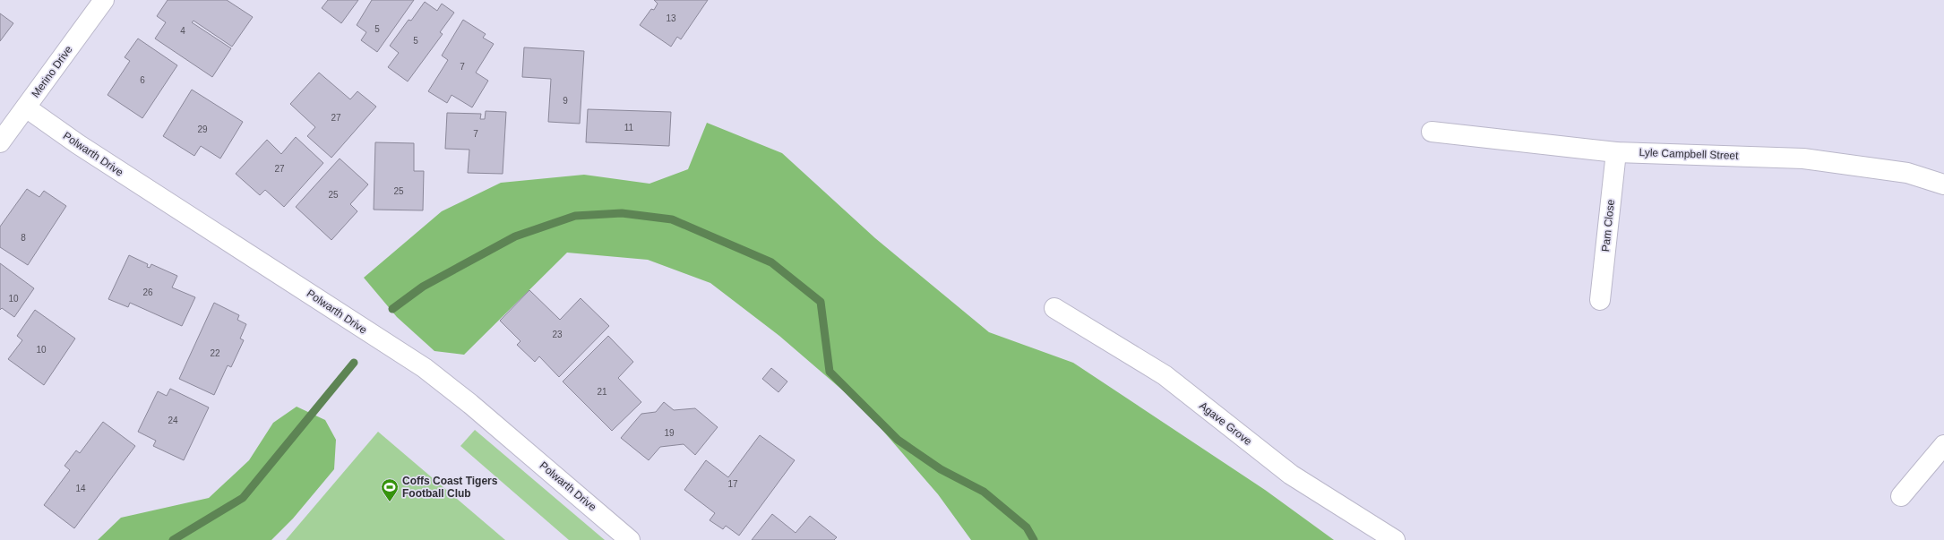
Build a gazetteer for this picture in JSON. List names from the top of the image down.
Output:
{
  "streets": {
    "street": [
      "Merino Drive",
      "Polwarth Drive",
      "Lyle Campbell Street",
      "Pam Close",
      "Agave Grove"
    ]
  },
  "crossings": [
    ["Merino Drive", "Polwarth Drive"],
    ["Lyle Campbell Street", "Pam Close"]
  ],
  "places": {
    "sports": ["Coffs Coast Tigers Football Club"]
  },
  "house_numbers": [
    "13",
    "5",
    "4",
    "5",
    "7",
    "6",
    "9",
    "27",
    "11",
    "29",
    "7",
    "27",
    "25",
    "25",
    "8",
    "26",
    "10",
    "23",
    "10",
    "22",
    "21",
    "24",
    "19",
    "17",
    "14"
  ]
}
